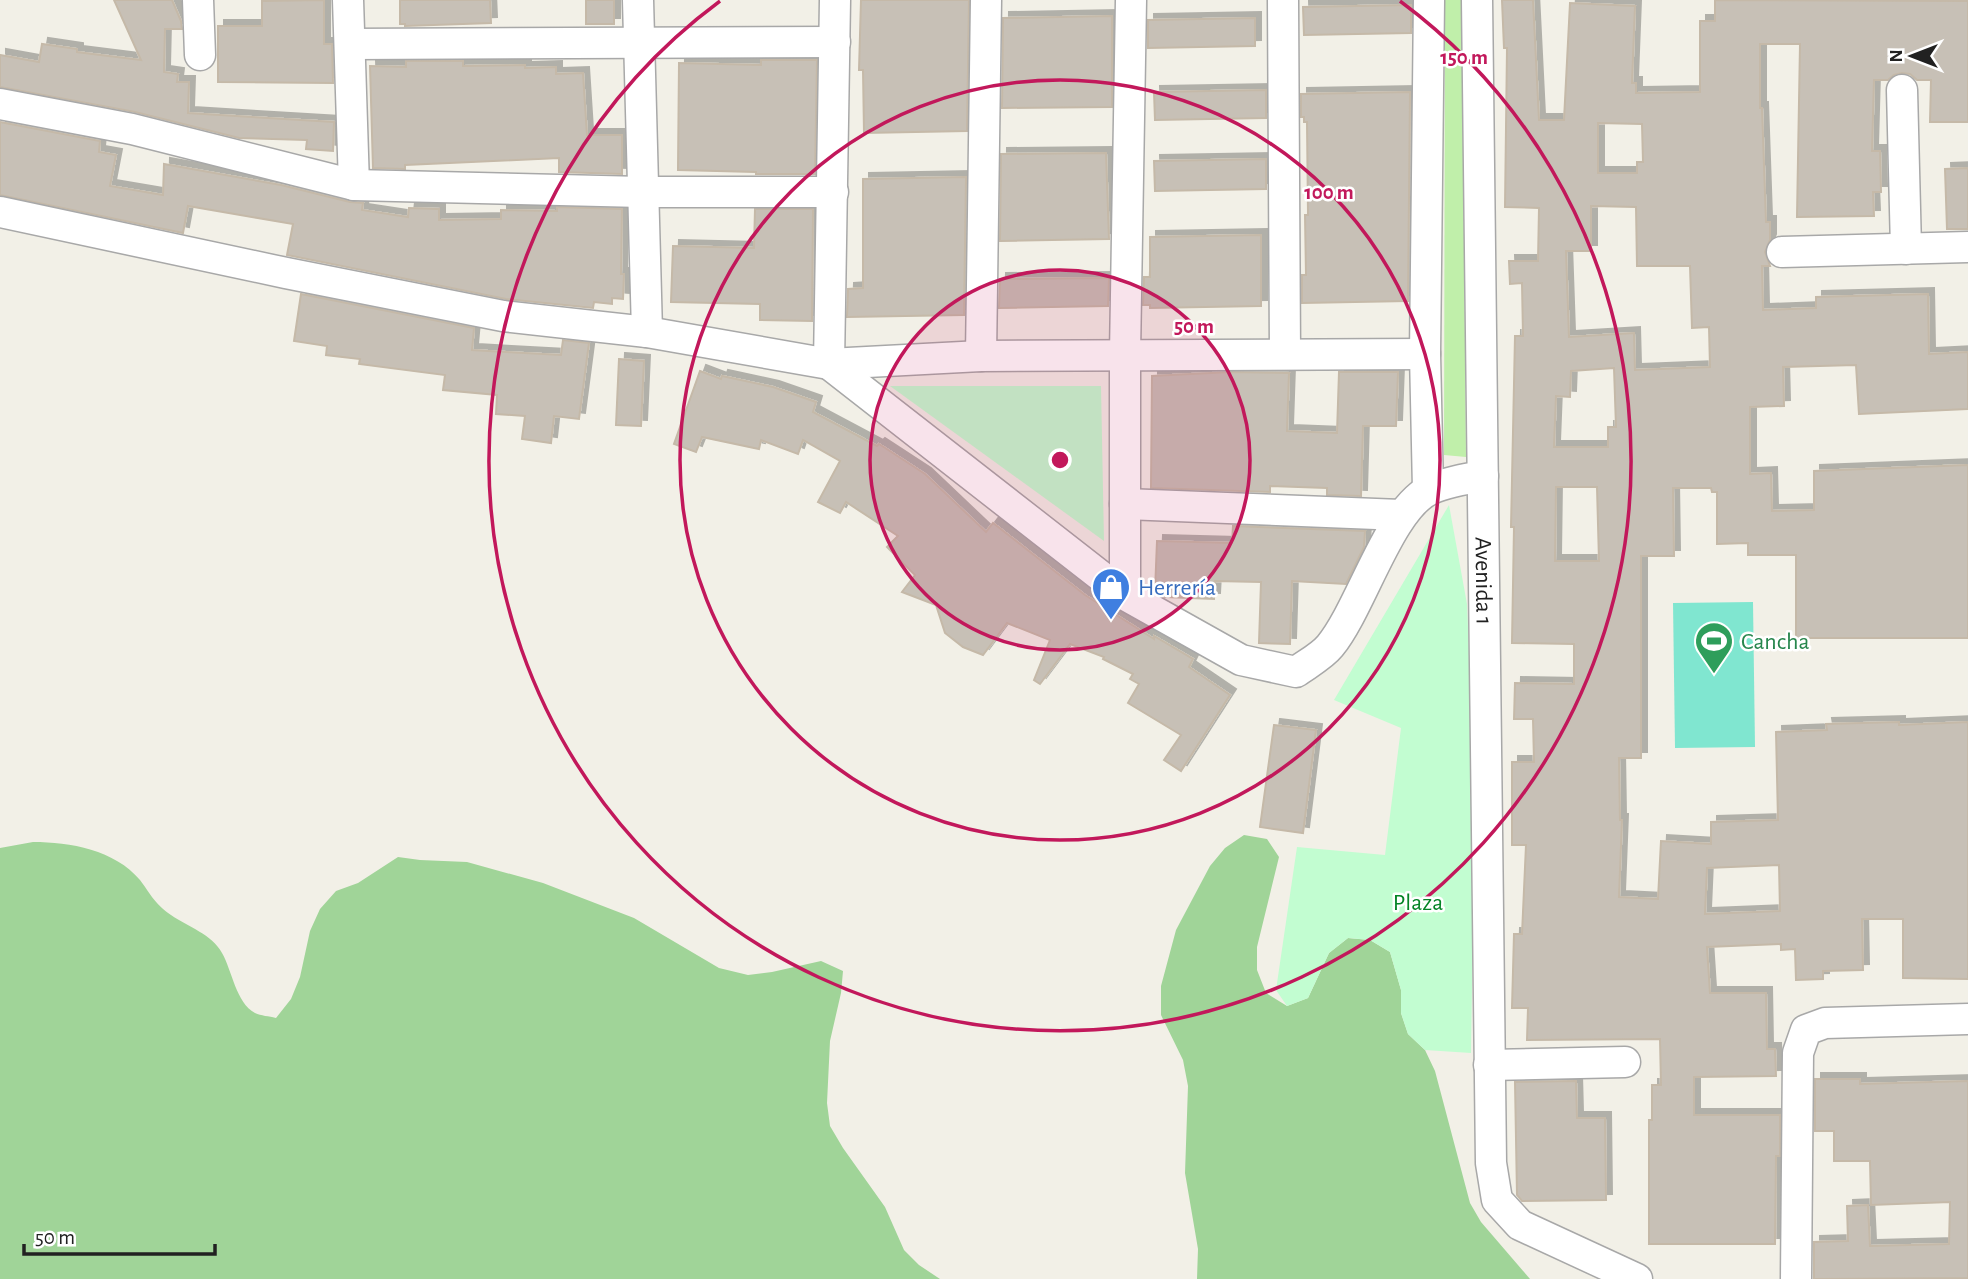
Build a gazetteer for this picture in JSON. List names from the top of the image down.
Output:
{
  "streets": {
    "street": ["Avenida 1"]
  },
  "parks": ["Plaza"],
  "places": {
    "shop": ["Herrería"],
    "sports": ["Cancha"]
  },
  "scale_bar": "50 m",
  "north": "left",
  "rings": ["150 m", "100 m", "50 m"]
}
